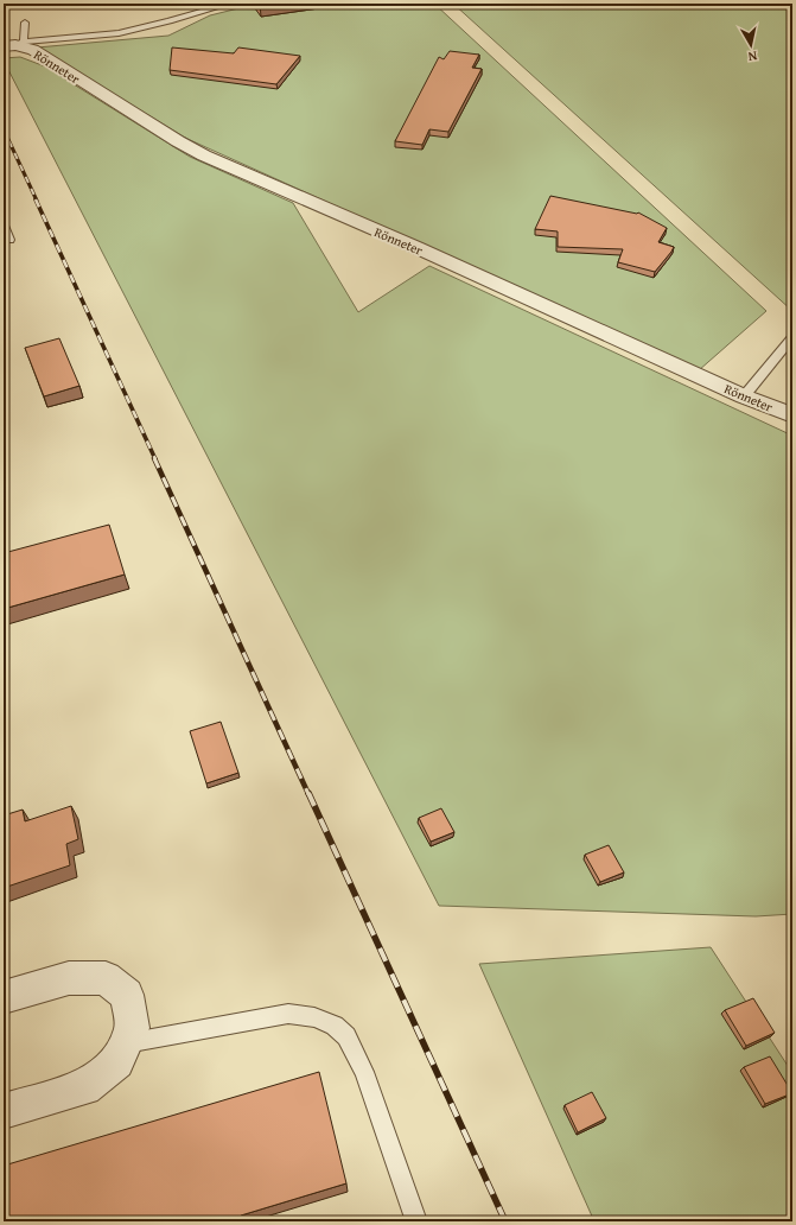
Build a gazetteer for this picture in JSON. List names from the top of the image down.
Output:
{
  "streets": {
    "street": ["Rönneter"]
  },
  "north": "bottom"
}
